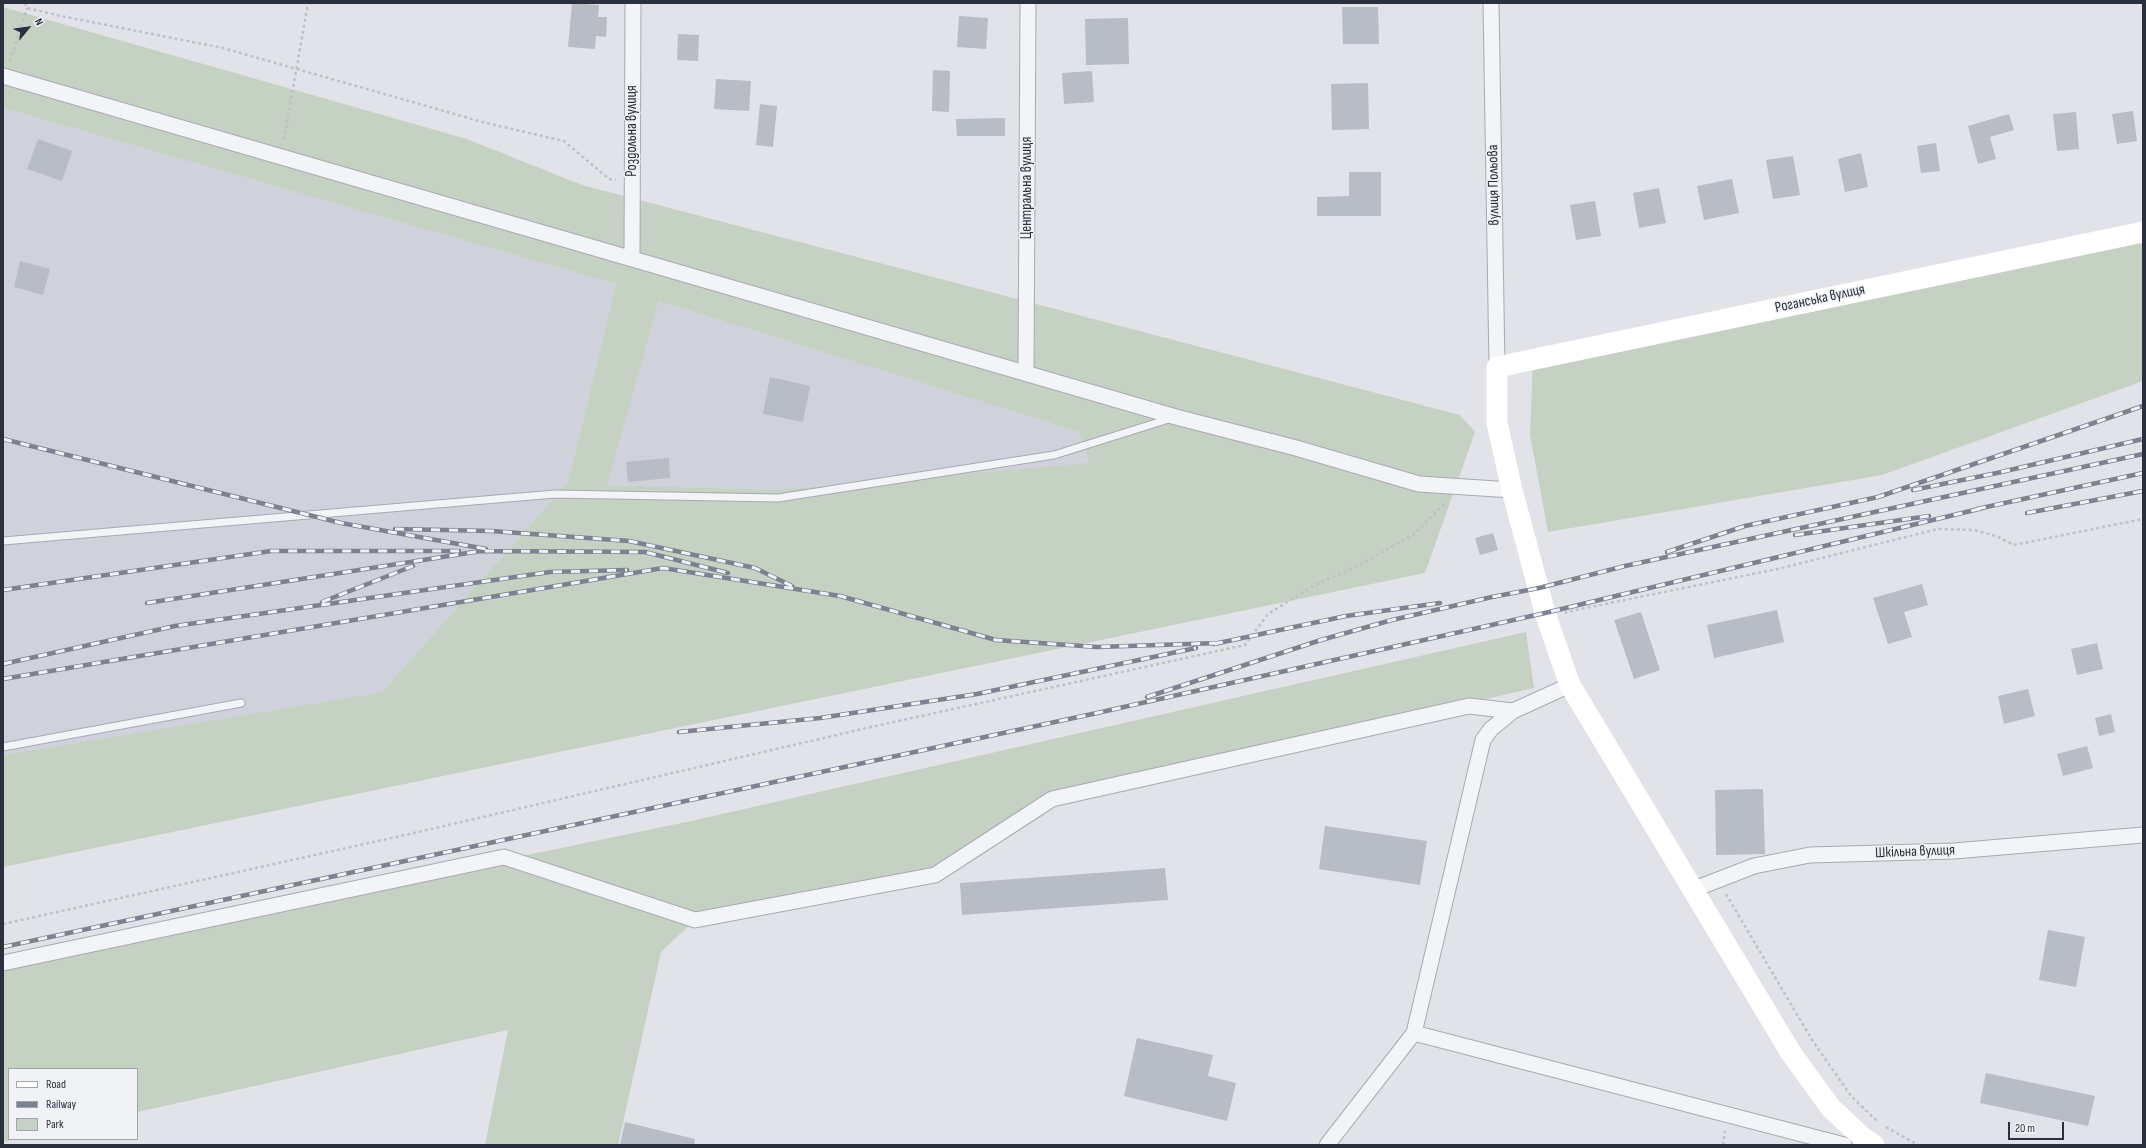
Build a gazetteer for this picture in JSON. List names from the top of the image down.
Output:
{
  "streets": {
    "street": [
      "Роздольна вулиця",
      "вулиця Польова",
      "Центральна вулиця",
      "Роганська вулиця",
      "Шкільна вулиця"
    ]
  },
  "crossings": [
    ["вулиця Польова", "Роганська вулиця"]
  ],
  "legend": ["Road", "Railway", "Park"],
  "scale_bar": "20 m",
  "north": "top right"
}
